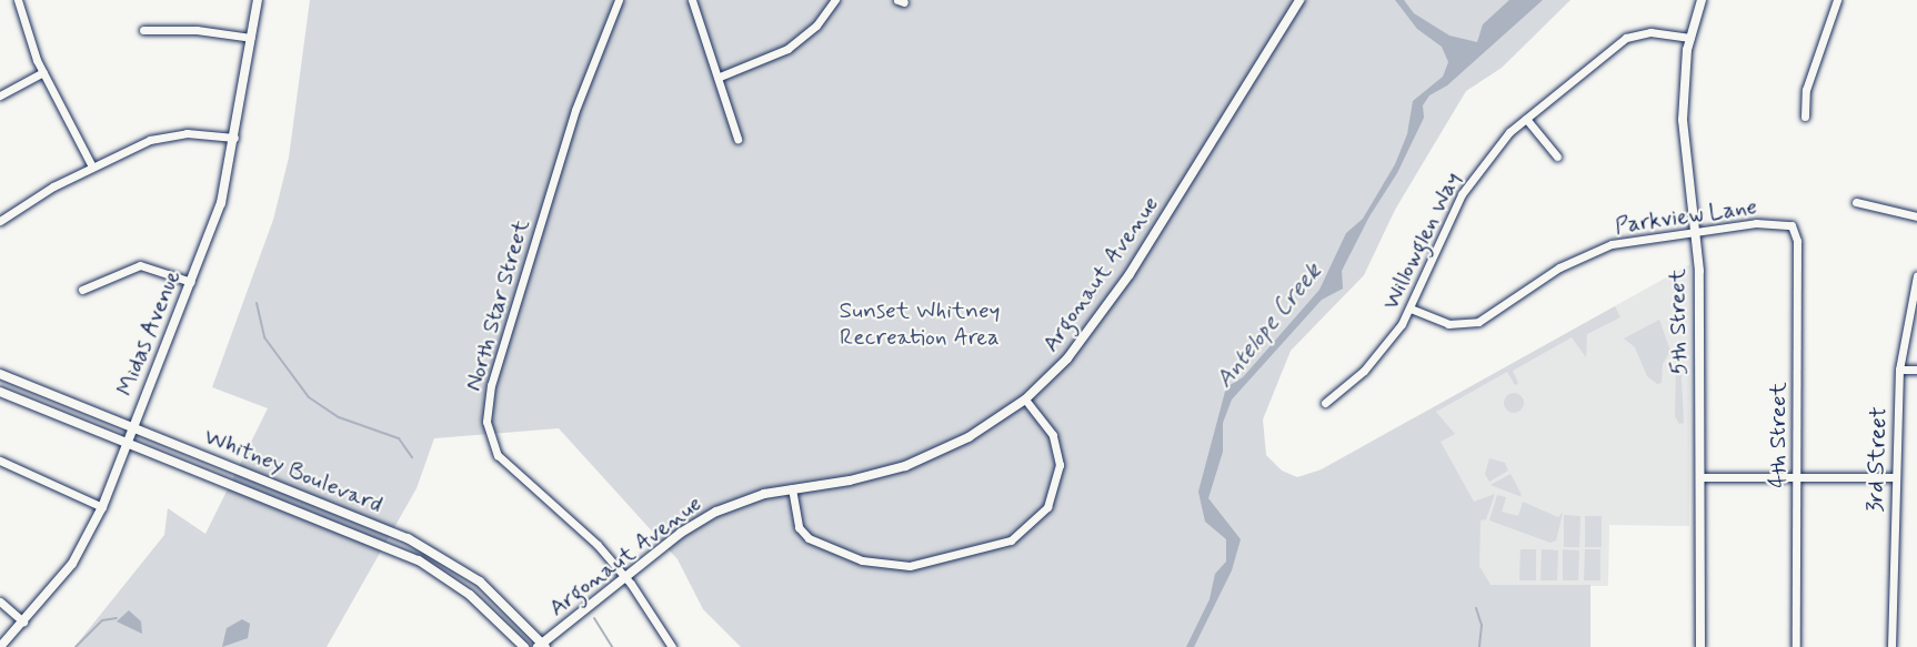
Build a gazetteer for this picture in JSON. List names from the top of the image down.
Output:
{
  "streets": {
    "street": [
      "Parkview Lane",
      "Willowglen Way",
      "Argonaut Avenue",
      "North Star Street",
      "5th Street",
      "Midas Avenue",
      "4th Street",
      "3rd Street",
      "Whitney Boulevard"
    ]
  },
  "crossings": [
    ["Parkview Lane", "Willowglen Way"],
    ["Parkview Lane", "5th Street"],
    ["Parkview Lane", "4th Street"],
    ["Willowglen Way", "5th Street"],
    ["Argonaut Avenue", "North Star Street"],
    ["Argonaut Avenue", "Whitney Boulevard"],
    ["Midas Avenue", "Whitney Boulevard"]
  ],
  "water": ["Antelope Creek"],
  "parks": ["Sunset Whitney Recreation Area"]
}
